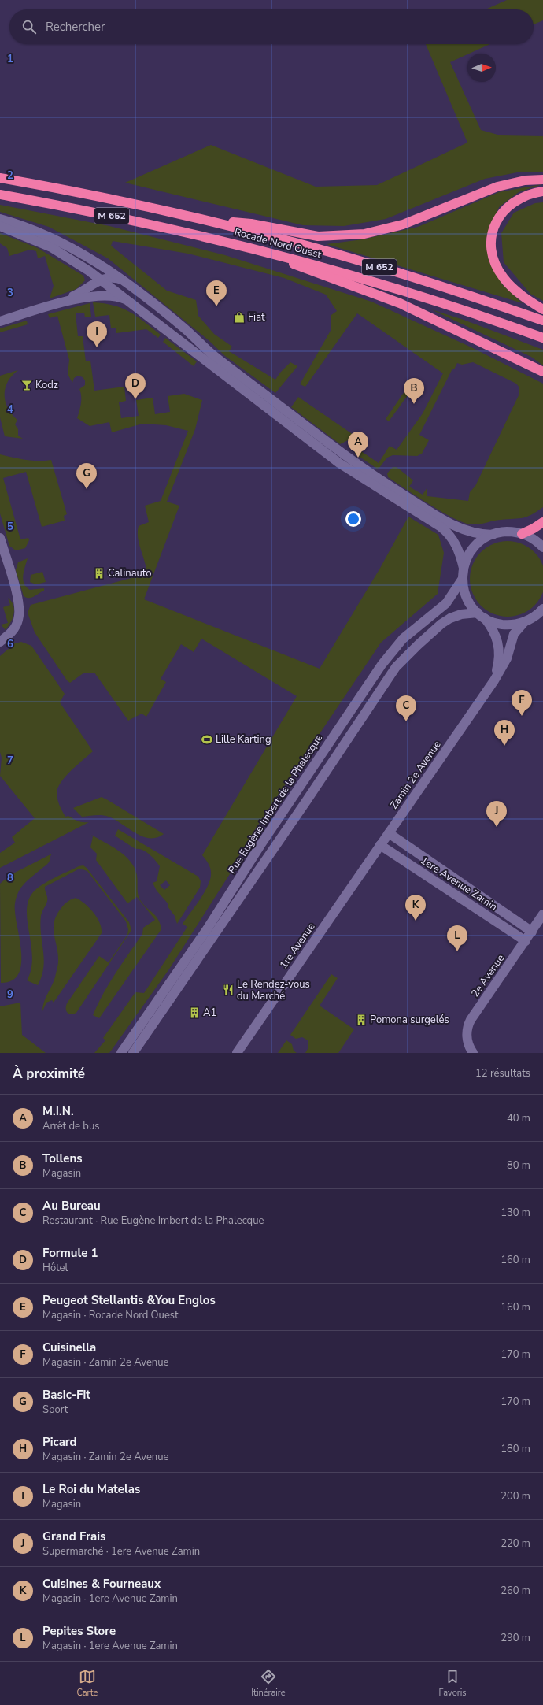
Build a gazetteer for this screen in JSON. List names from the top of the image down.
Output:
{
  "streets": {
    "highway": ["M 652", "Rocade Nord Ouest"],
    "street": [
      "Zamin 2e Avenue",
      "Rue Eugène Imbert de la Phalecque",
      "1ere Avenue Zamin",
      "1re Avenue",
      "2e Avenue"
    ]
  },
  "crossings": [
    ["Zamin 2e Avenue", "Rue Eugène Imbert de la Phalecque"],
    ["Zamin 2e Avenue", "1ere Avenue Zamin"],
    ["Zamin 2e Avenue", "1re Avenue"],
    ["1ere Avenue Zamin", "2e Avenue"]
  ],
  "places": {
    "shop": ["Fiat"],
    "bar": ["Kodz"],
    "building": ["Calinauto", "A1", "Pomona surgelés"],
    "sports": ["Lille Karting"],
    "restaurant": ["Le Rendez-vous du Marché"]
  },
  "north": "right",
  "page": {
    "search": "Rechercher",
    "pins": [
      "E",
      "I",
      "D",
      "B",
      "A",
      "G",
      "F",
      "C",
      "H",
      "J",
      "K",
      "L"
    ],
    "heading": ["À proximité", "12 résultats"],
    "list": [
      {
        "mark": "A",
        "name": "M.I.N.",
        "note": "Arrêt de bus",
        "value": "40 m"
      },
      {
        "mark": "B",
        "name": "Tollens",
        "note": "Magasin",
        "value": "80 m"
      },
      {
        "mark": "C",
        "name": "Au Bureau",
        "note": "Restaurant · Rue Eugène Imbert de la Phalecque",
        "value": "130 m"
      },
      {
        "mark": "D",
        "name": "Formule 1",
        "note": "Hôtel",
        "value": "160 m"
      },
      {
        "mark": "E",
        "name": "Peugeot Stellantis &You Englos",
        "note": "Magasin · Rocade Nord Ouest",
        "value": "160 m"
      },
      {
        "mark": "F",
        "name": "Cuisinella",
        "note": "Magasin · Zamin 2e Avenue",
        "value": "170 m"
      },
      {
        "mark": "G",
        "name": "Basic-Fit",
        "note": "Sport",
        "value": "170 m"
      },
      {
        "mark": "H",
        "name": "Picard",
        "note": "Magasin · Zamin 2e Avenue",
        "value": "180 m"
      },
      {
        "mark": "I",
        "name": "Le Roi du Matelas",
        "note": "Magasin",
        "value": "200 m"
      },
      {
        "mark": "J",
        "name": "Grand Frais",
        "note": "Supermarché · 1ere Avenue Zamin",
        "value": "220 m"
      },
      {
        "mark": "K",
        "name": "Cuisines & Fourneaux",
        "note": "Magasin · 1ere Avenue Zamin",
        "value": "260 m"
      },
      {
        "mark": "L",
        "name": "Pepites Store",
        "note": "Magasin · 1ere Avenue Zamin",
        "value": "290 m"
      }
    ],
    "nav": ["Carte", "Itinéraire", "Favoris"]
  },
  "grid": {
    "rows": [
      "1",
      "2",
      "3",
      "4",
      "5",
      "6",
      "7",
      "8",
      "9"
    ]
  }
}
